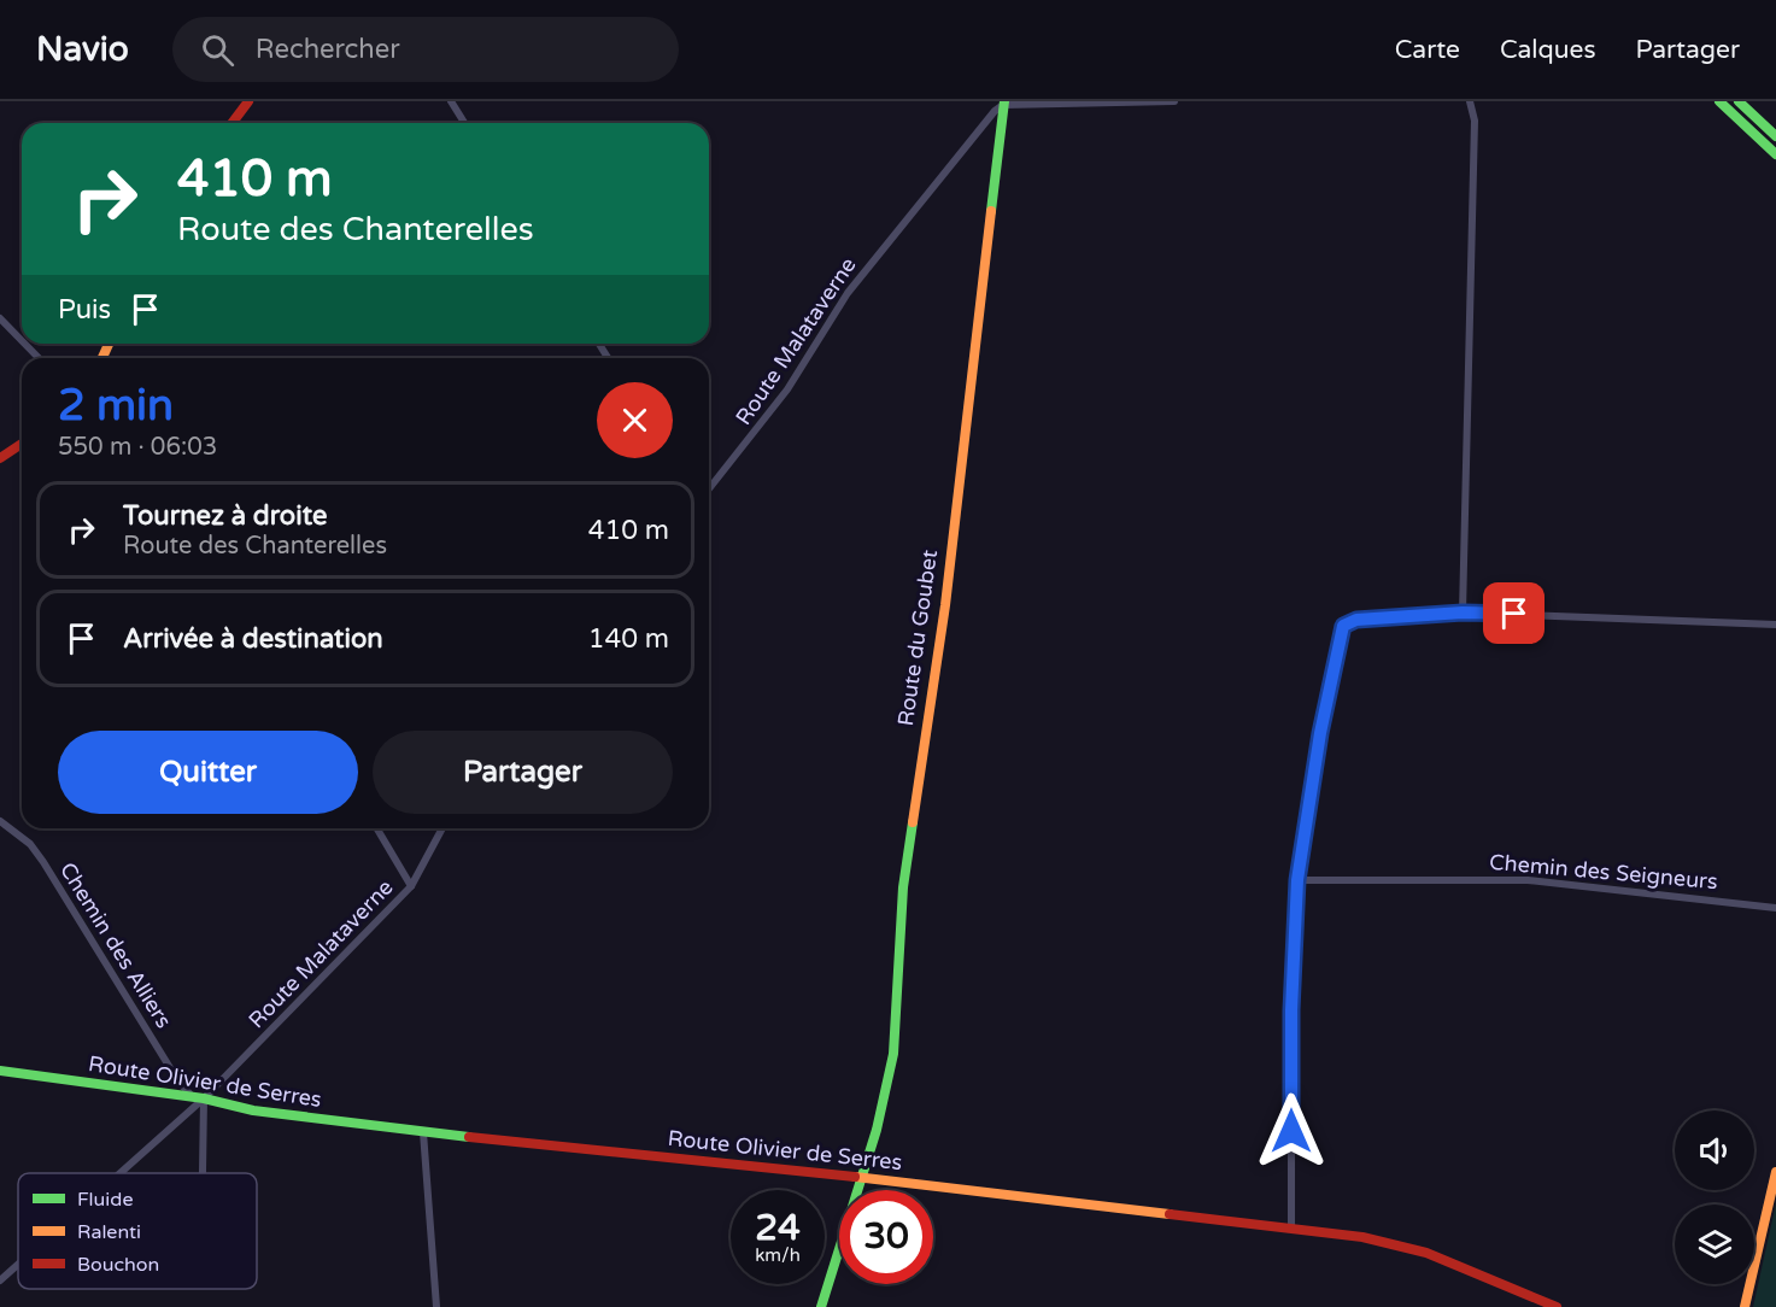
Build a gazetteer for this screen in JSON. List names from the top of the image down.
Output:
{
  "streets": {
    "main road": ["Route du Goubet", "Route Olivier de Serres"],
    "street": ["Route Malataverne", "Chemin des Seigneurs", "Chemin des Alliers"]
  },
  "crossings": [
    ["Route Malataverne", "Route du Goubet"],
    ["Route Malataverne", "Chemin des Alliers"],
    ["Route Malataverne", "Route Olivier de Serres"],
    ["Route du Goubet", "Route Olivier de Serres"],
    ["Chemin des Alliers", "Route Olivier de Serres"]
  ],
  "legend": ["Fluide", "Ralenti", "Bouchon"],
  "page": {
    "header": "Navio",
    "search": "Rechercher",
    "nav": ["Carte", "Calques", "Partager"],
    "turn": ["410 m", "Route des Chanterelles"],
    "then": "Puis",
    "heading": ["2 min", "550 m · 06:03"],
    "list": [
      {
        "name": "Tournez à droite",
        "note": "Route des Chanterelles",
        "value": "410 m"
      },
      {
        "name": "Arrivée à destination",
        "value": "140 m"
      }
    ],
    "buttons": ["Quitter", "Partager"],
    "speed": "24 km/h",
    "limit": "30"
  }
}
